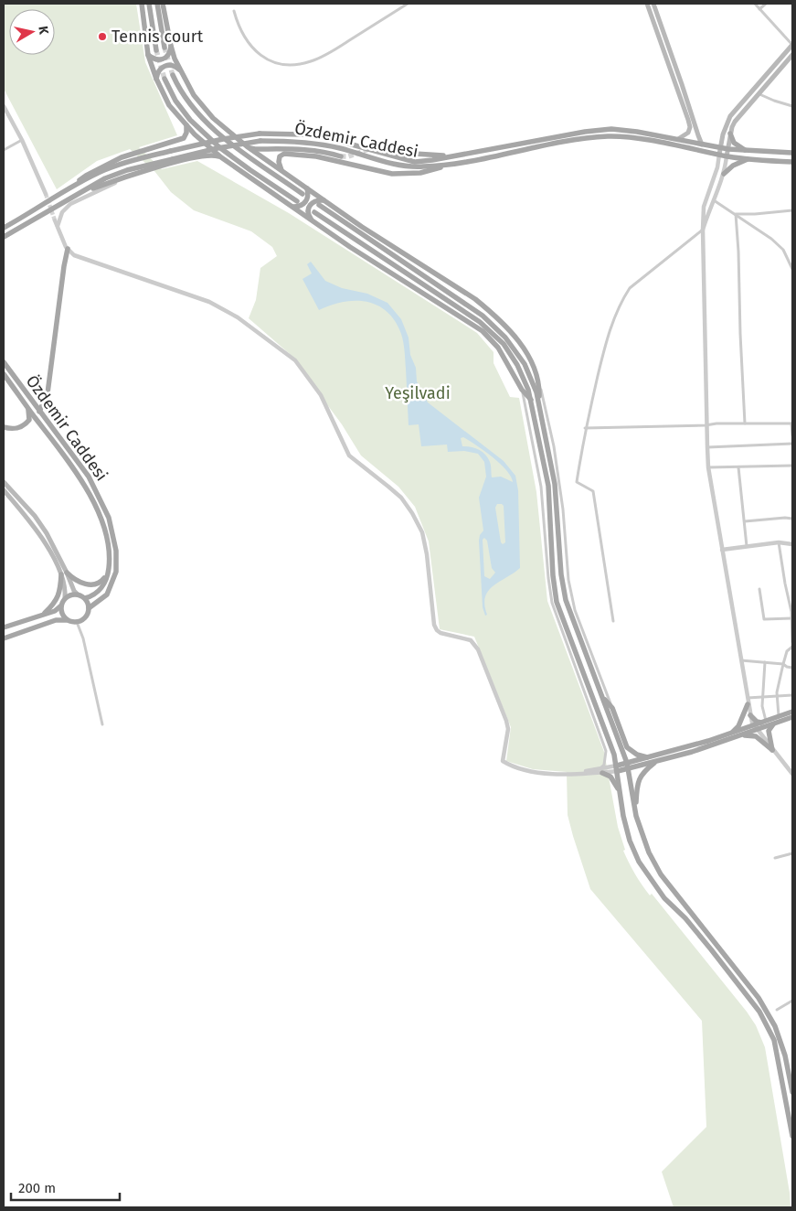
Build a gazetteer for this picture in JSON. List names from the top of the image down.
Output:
{
  "streets": {
    "main road": ["Özdemir Caddesi"]
  },
  "parks": ["Yeşilvadi"],
  "places": ["Tennis court"],
  "scale_bar": "200 m",
  "north": "right"
}
